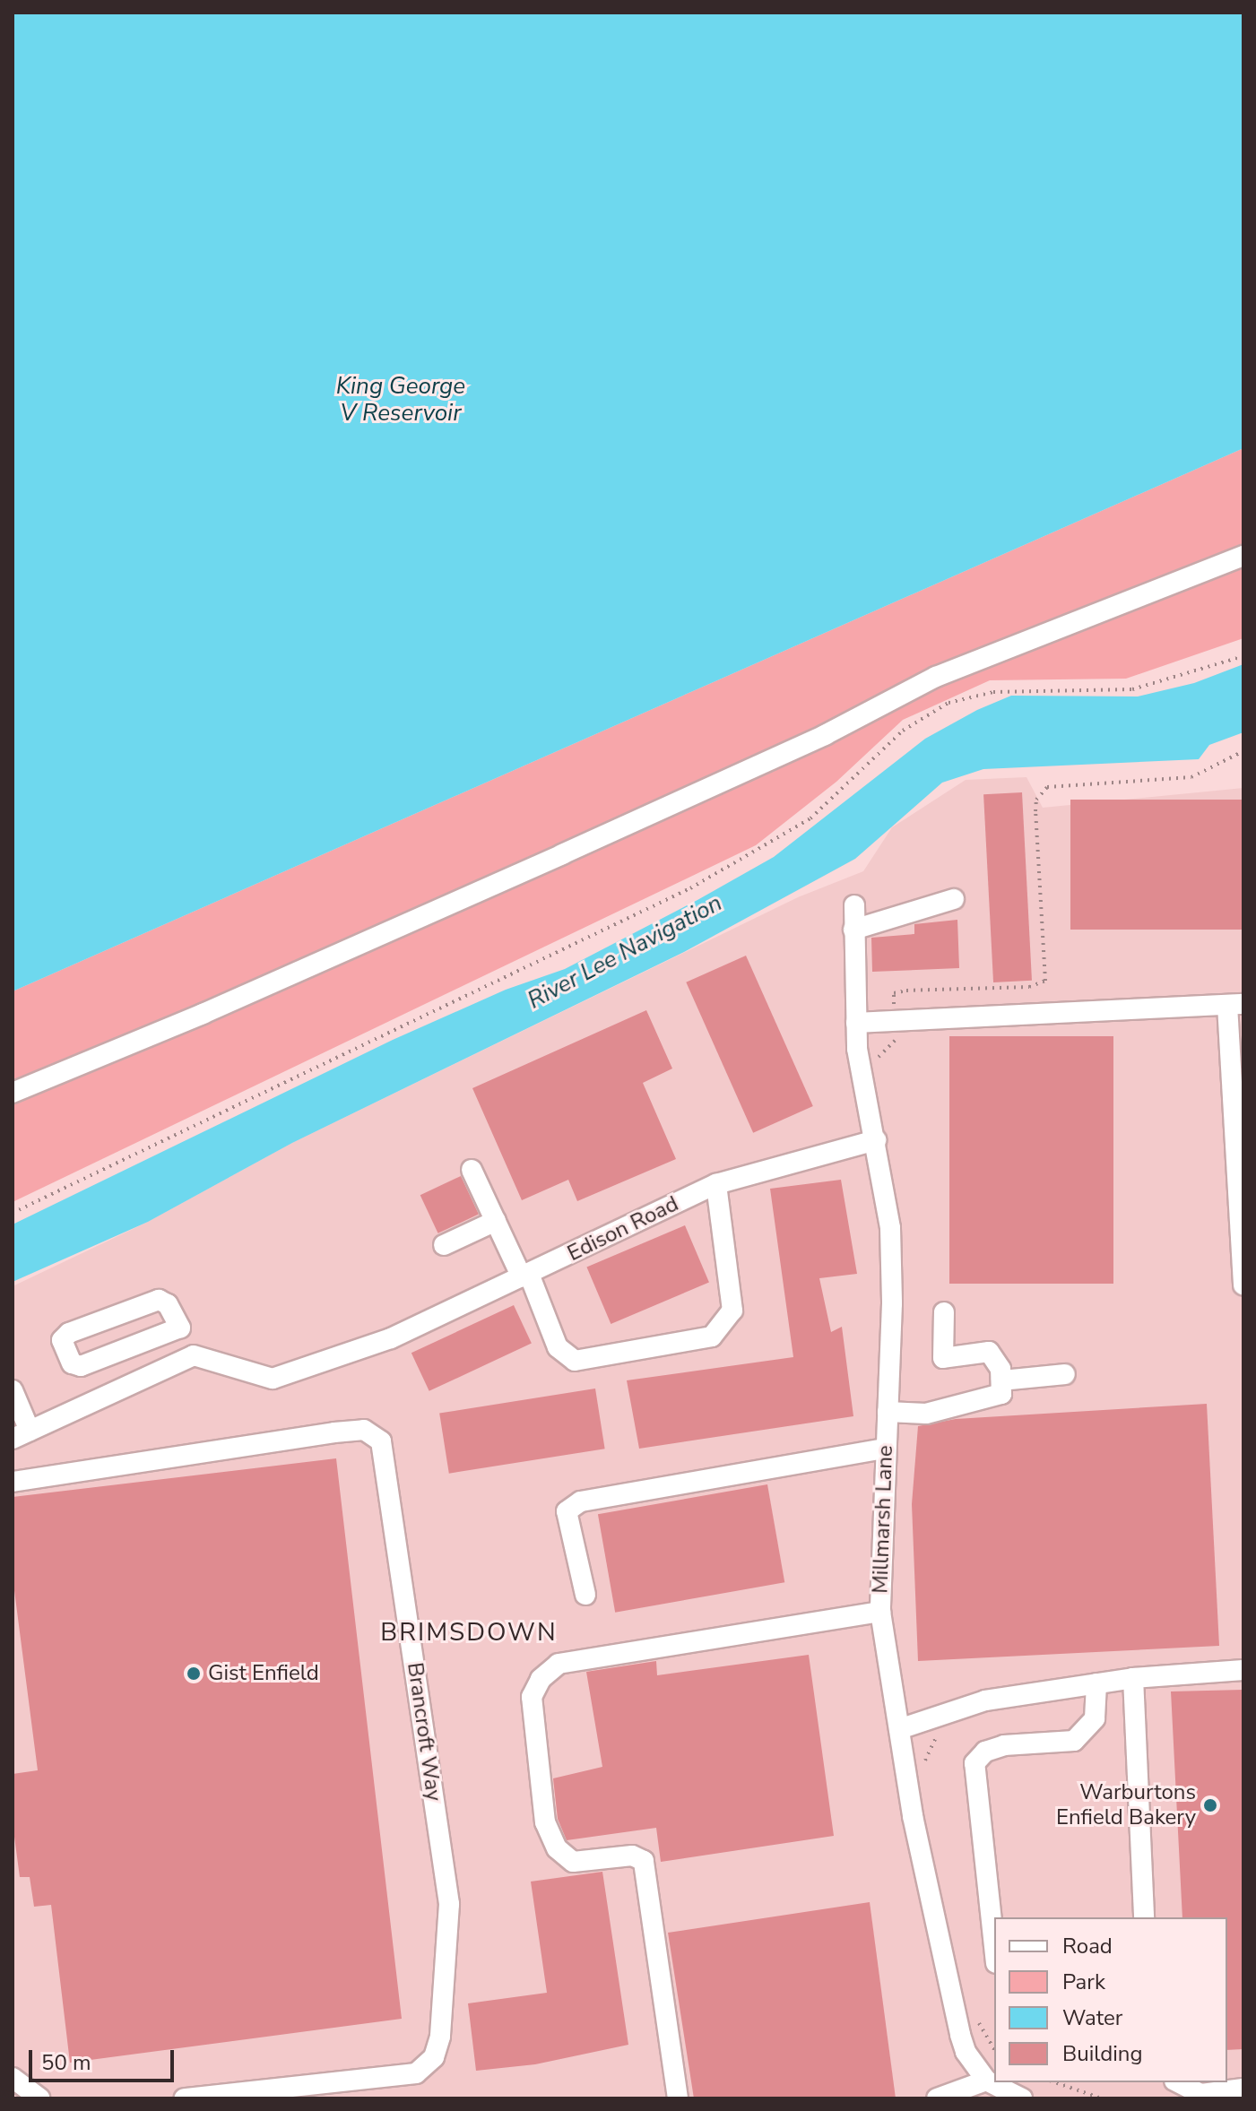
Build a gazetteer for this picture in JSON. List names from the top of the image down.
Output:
{
  "streets": {
    "street": ["Edison Road", "Millmarsh Lane", "Brancroft Way"]
  },
  "crossings": [
    ["Edison Road", "Millmarsh Lane"]
  ],
  "districts": ["BRIMSDOWN"],
  "water": ["King George V Reservoir", "River Lee Navigation"],
  "places": ["Gist Enfield", "Warburtons Enfield Bakery"],
  "legend": [
    "Road",
    "Park",
    "Water",
    "Building"
  ],
  "scale_bar": "50 m"
}
